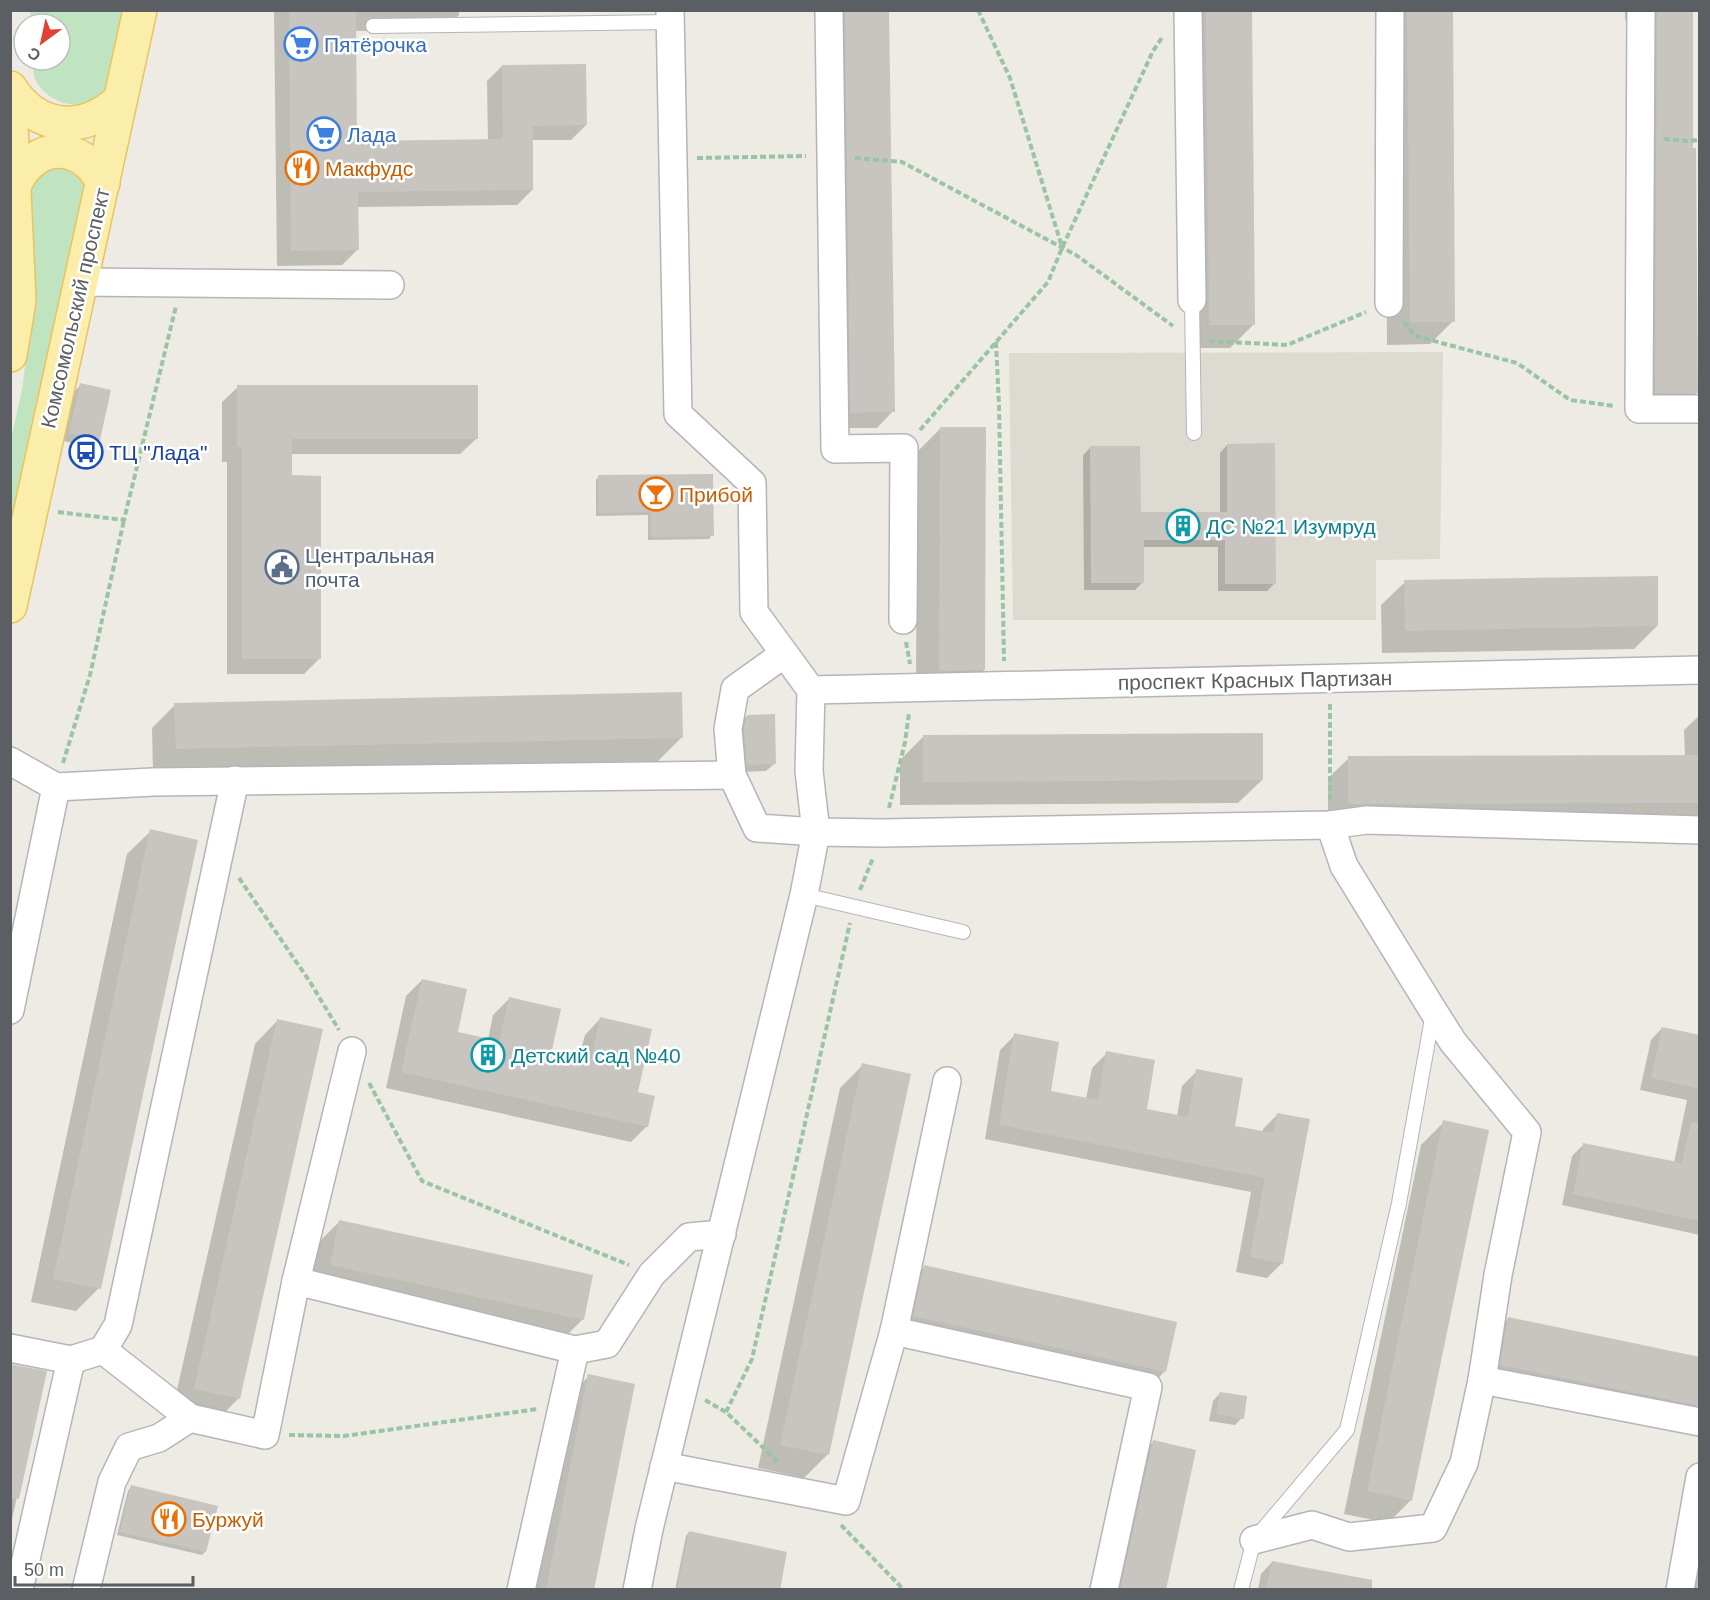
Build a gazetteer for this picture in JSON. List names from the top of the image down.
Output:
{
  "streets": {
    "main road": ["Комсомольский проспект"],
    "street": ["проспект Красных Партизан"]
  },
  "places": {
    "supermarket": ["Пятёрочка", "Лада"],
    "restaurant": ["Макфудс", "Буржуй"],
    "bus stop": ["ТЦ \"Лада\""],
    "bar": ["Прибой"],
    "building": ["ДС №21 Изумруд", "Детский сад №40"],
    "public building": ["Центральная почта"]
  },
  "scale_bar": "50 m",
  "north": "bottom left"
}
